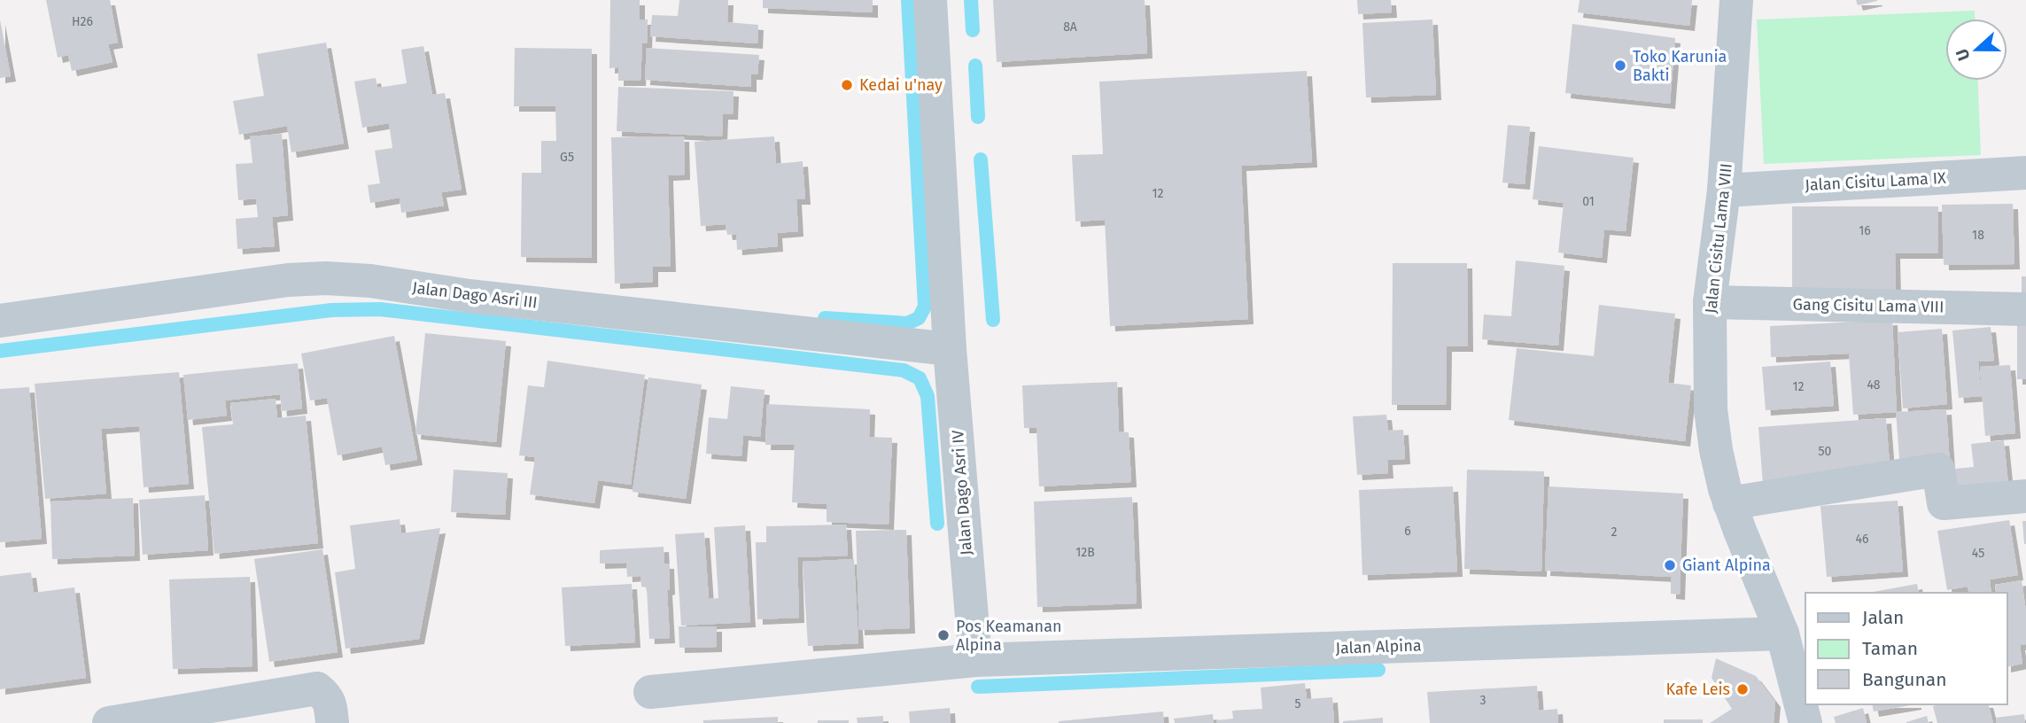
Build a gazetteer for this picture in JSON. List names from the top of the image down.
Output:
{
  "streets": {
    "street": [
      "Jalan Cisitu Lama IX",
      "Jalan Cisitu Lama VIII",
      "Jalan Dago Asri III",
      "Gang Cisitu Lama VIII",
      "Jalan Dago Asri IV",
      "Jalan Alpina"
    ]
  },
  "crossings": [
    ["Jalan Cisitu Lama IX", "Jalan Cisitu Lama VIII"],
    ["Jalan Cisitu Lama VIII", "Gang Cisitu Lama VIII"],
    ["Jalan Cisitu Lama VIII", "Jalan Alpina"],
    ["Jalan Dago Asri III", "Jalan Dago Asri IV"],
    ["Jalan Dago Asri IV", "Jalan Alpina"]
  ],
  "places": [
    "Toko Karunia Bakti",
    "Kedai u'nay",
    "Giant Alpina",
    "Pos Keamanan Alpina",
    "Kafe Leis"
  ],
  "house_numbers": [
    "H26",
    "8A",
    "G5",
    "12",
    "01",
    "16",
    "18",
    "48",
    "12",
    "50",
    "6",
    "2",
    "46",
    "12B",
    "45",
    "3",
    "5"
  ],
  "legend": ["Jalan", "Taman", "Bangunan"],
  "north": "left"
}
